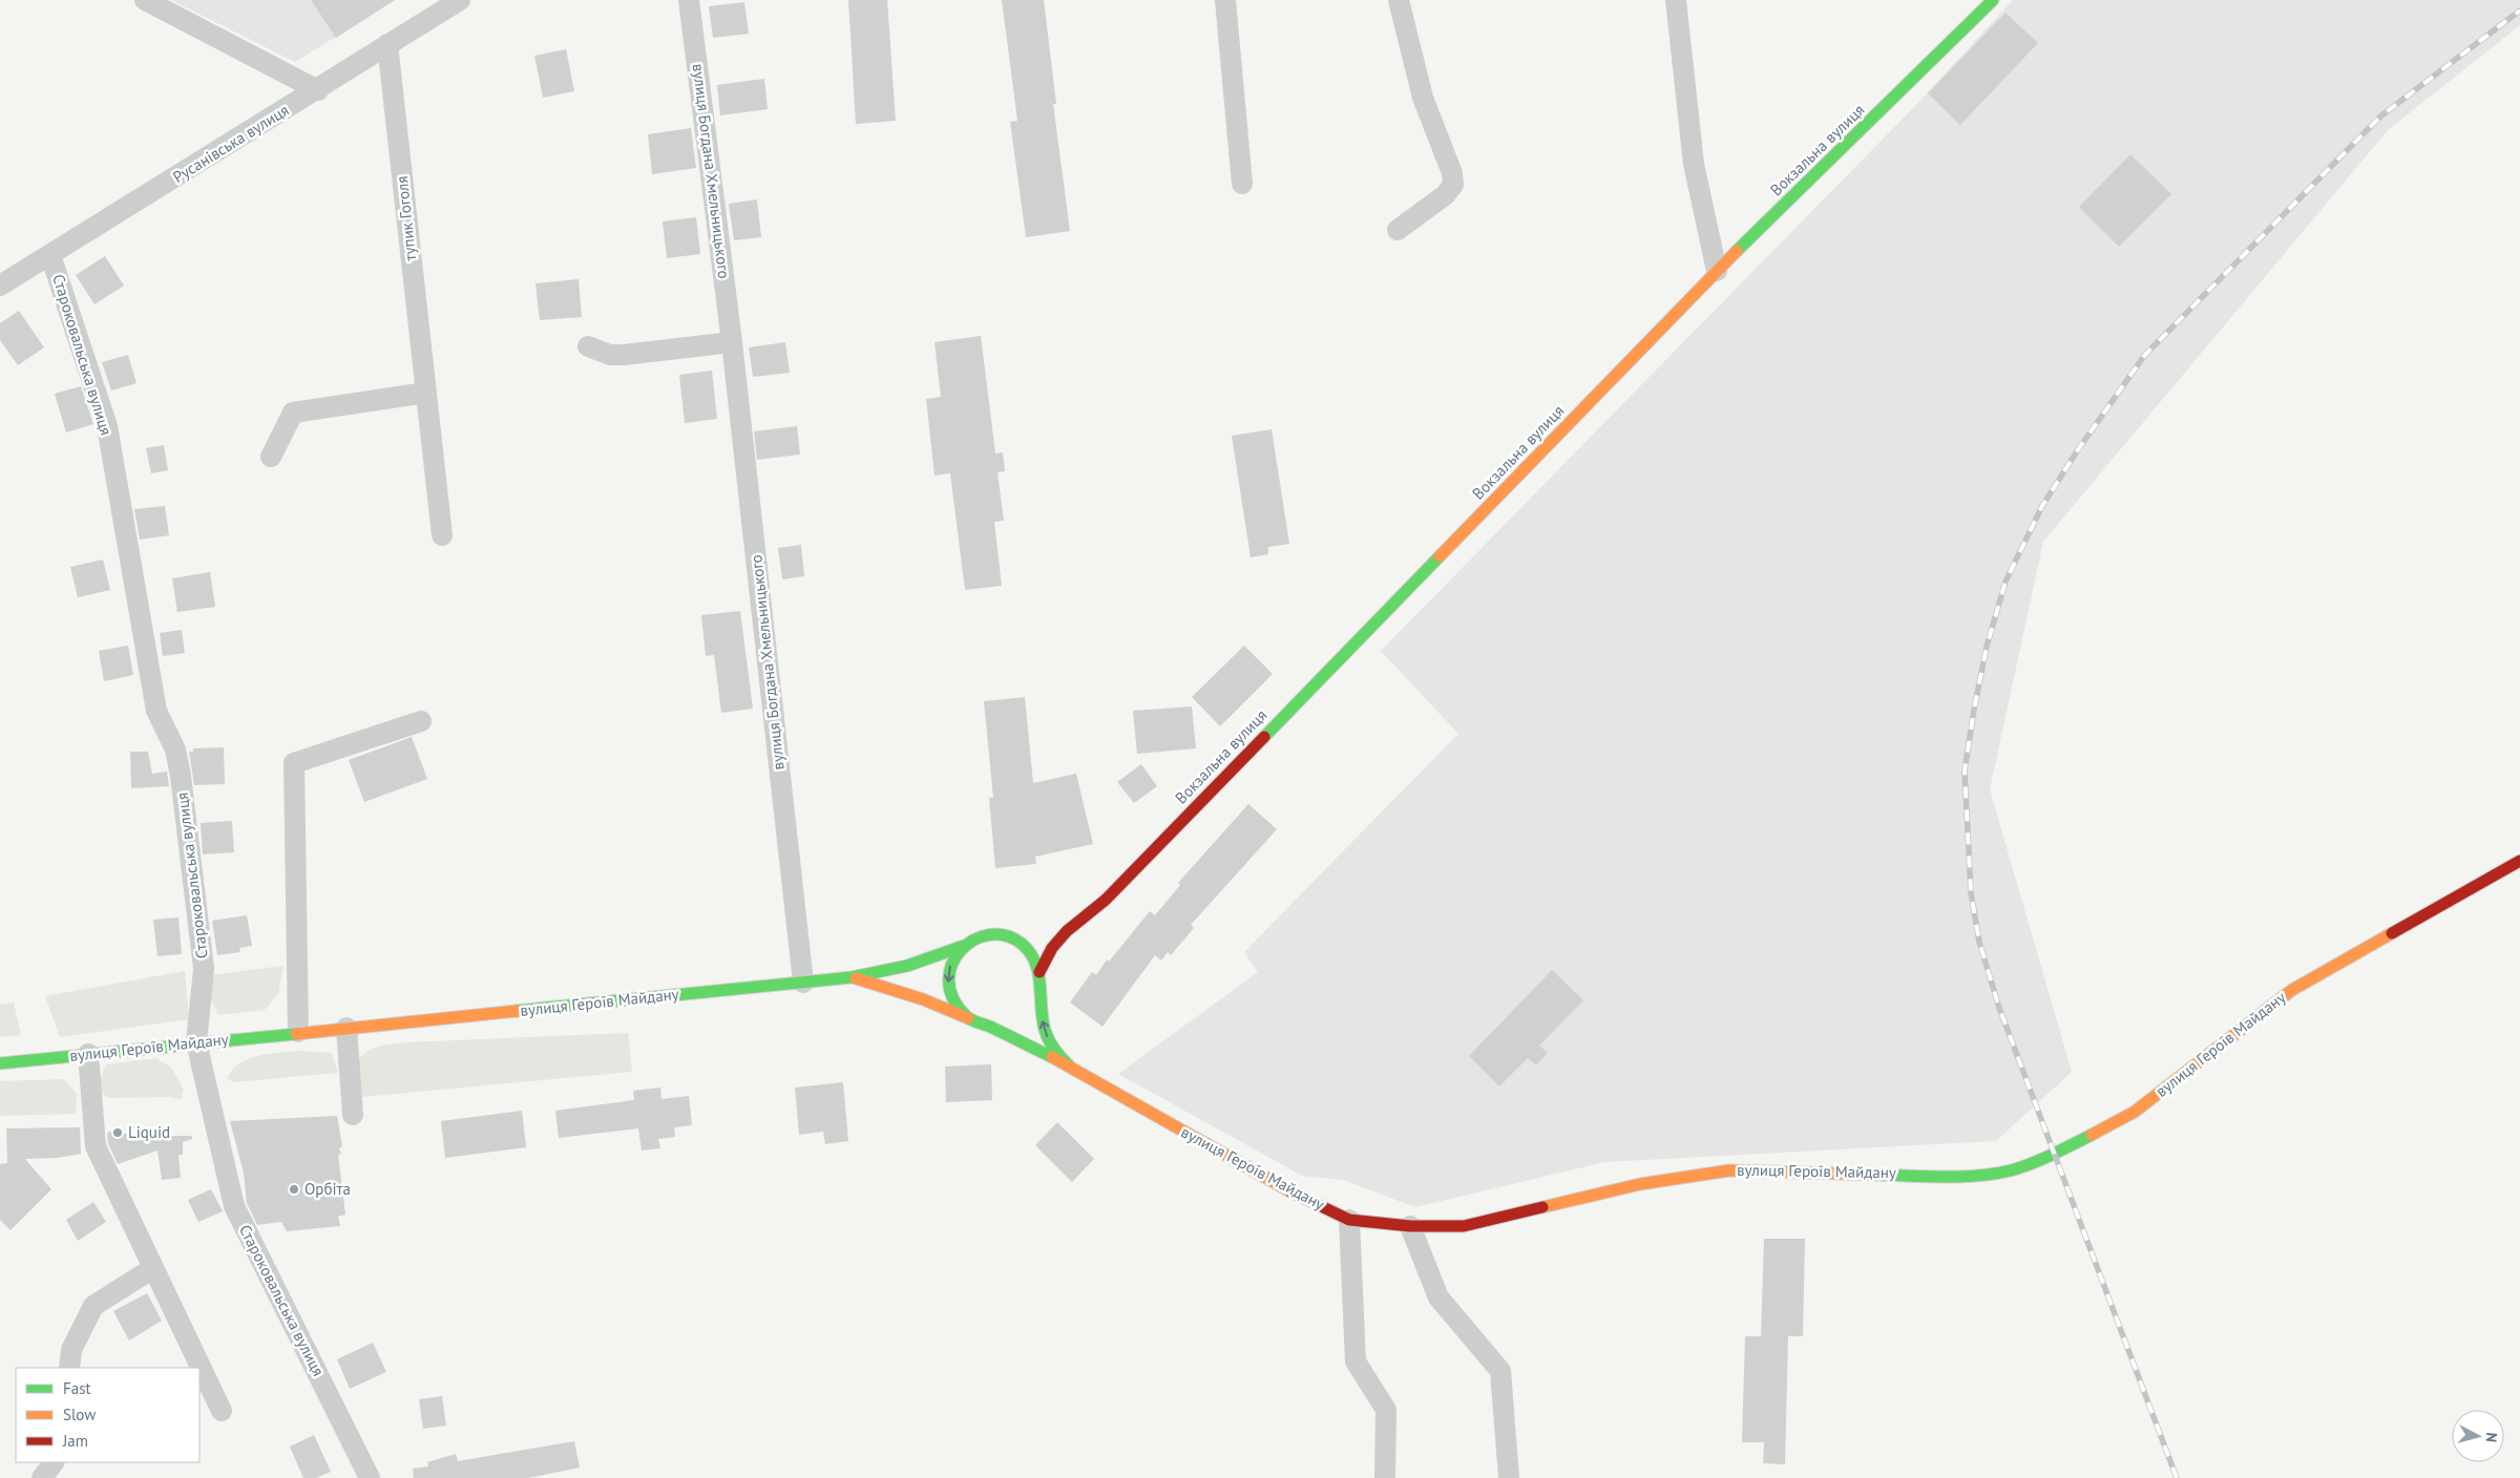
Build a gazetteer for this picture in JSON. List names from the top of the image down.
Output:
{
  "streets": {
    "street": [
      "Русанівська вулиця",
      "Вокзальна вулиця",
      "вулиця Богдана Хмельницького",
      "тупик Гоголя",
      "Староковальська вулиця",
      "вулиця Героїв Майдану"
    ]
  },
  "crossings": [
    ["Русанівська вулиця", "тупик Гоголя"],
    ["Русанівська вулиця", "Староковальська вулиця"],
    ["Вокзальна вулиця", "вулиця Героїв Майдану"],
    ["вулиця Богдана Хмельницького", "вулиця Героїв Майдану"],
    ["Староковальська вулиця", "вулиця Героїв Майдану"]
  ],
  "places": ["Liquid", "Орбіта"],
  "legend": ["Fast", "Slow", "Jam"],
  "north": "right"
}
